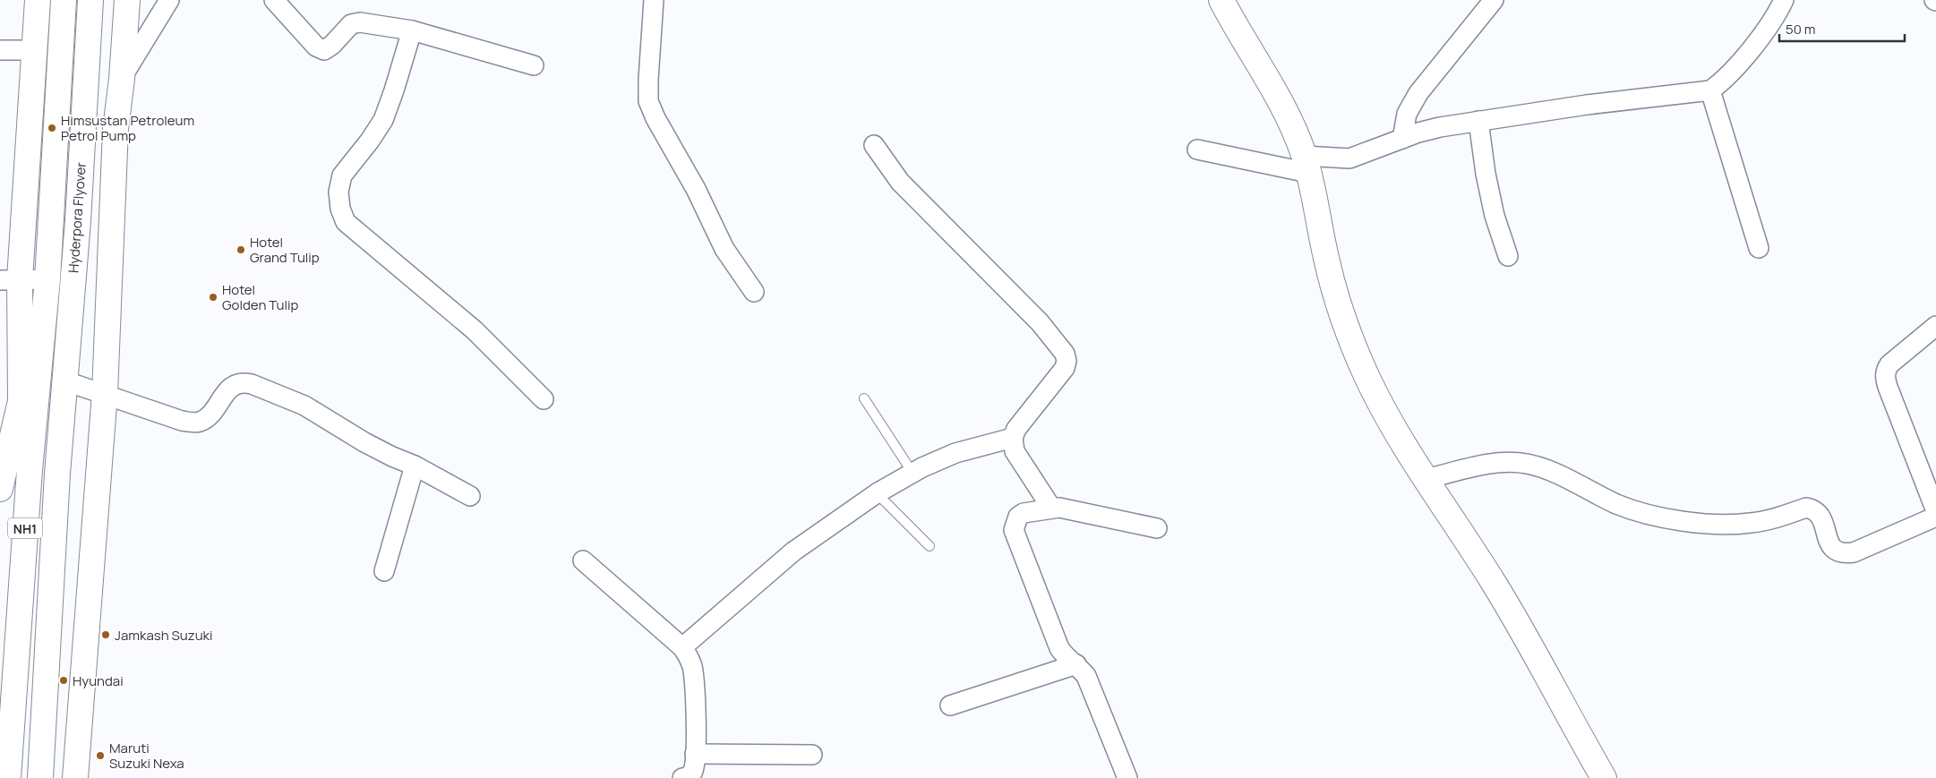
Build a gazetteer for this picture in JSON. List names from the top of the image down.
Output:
{
  "streets": {
    "main road": ["Hyderpora Flyover", "NH1"]
  },
  "crossings": [
    ["Hyderpora Flyover", "NH1"]
  ],
  "places": [
    "Himsustan Petroleum Petrol Pump",
    "Hotel Grand Tulip",
    "Hotel Golden Tulip",
    "Jamkash Suzuki",
    "Hyundai",
    "Maruti Suzuki Nexa"
  ],
  "scale_bar": "50 m"
}
